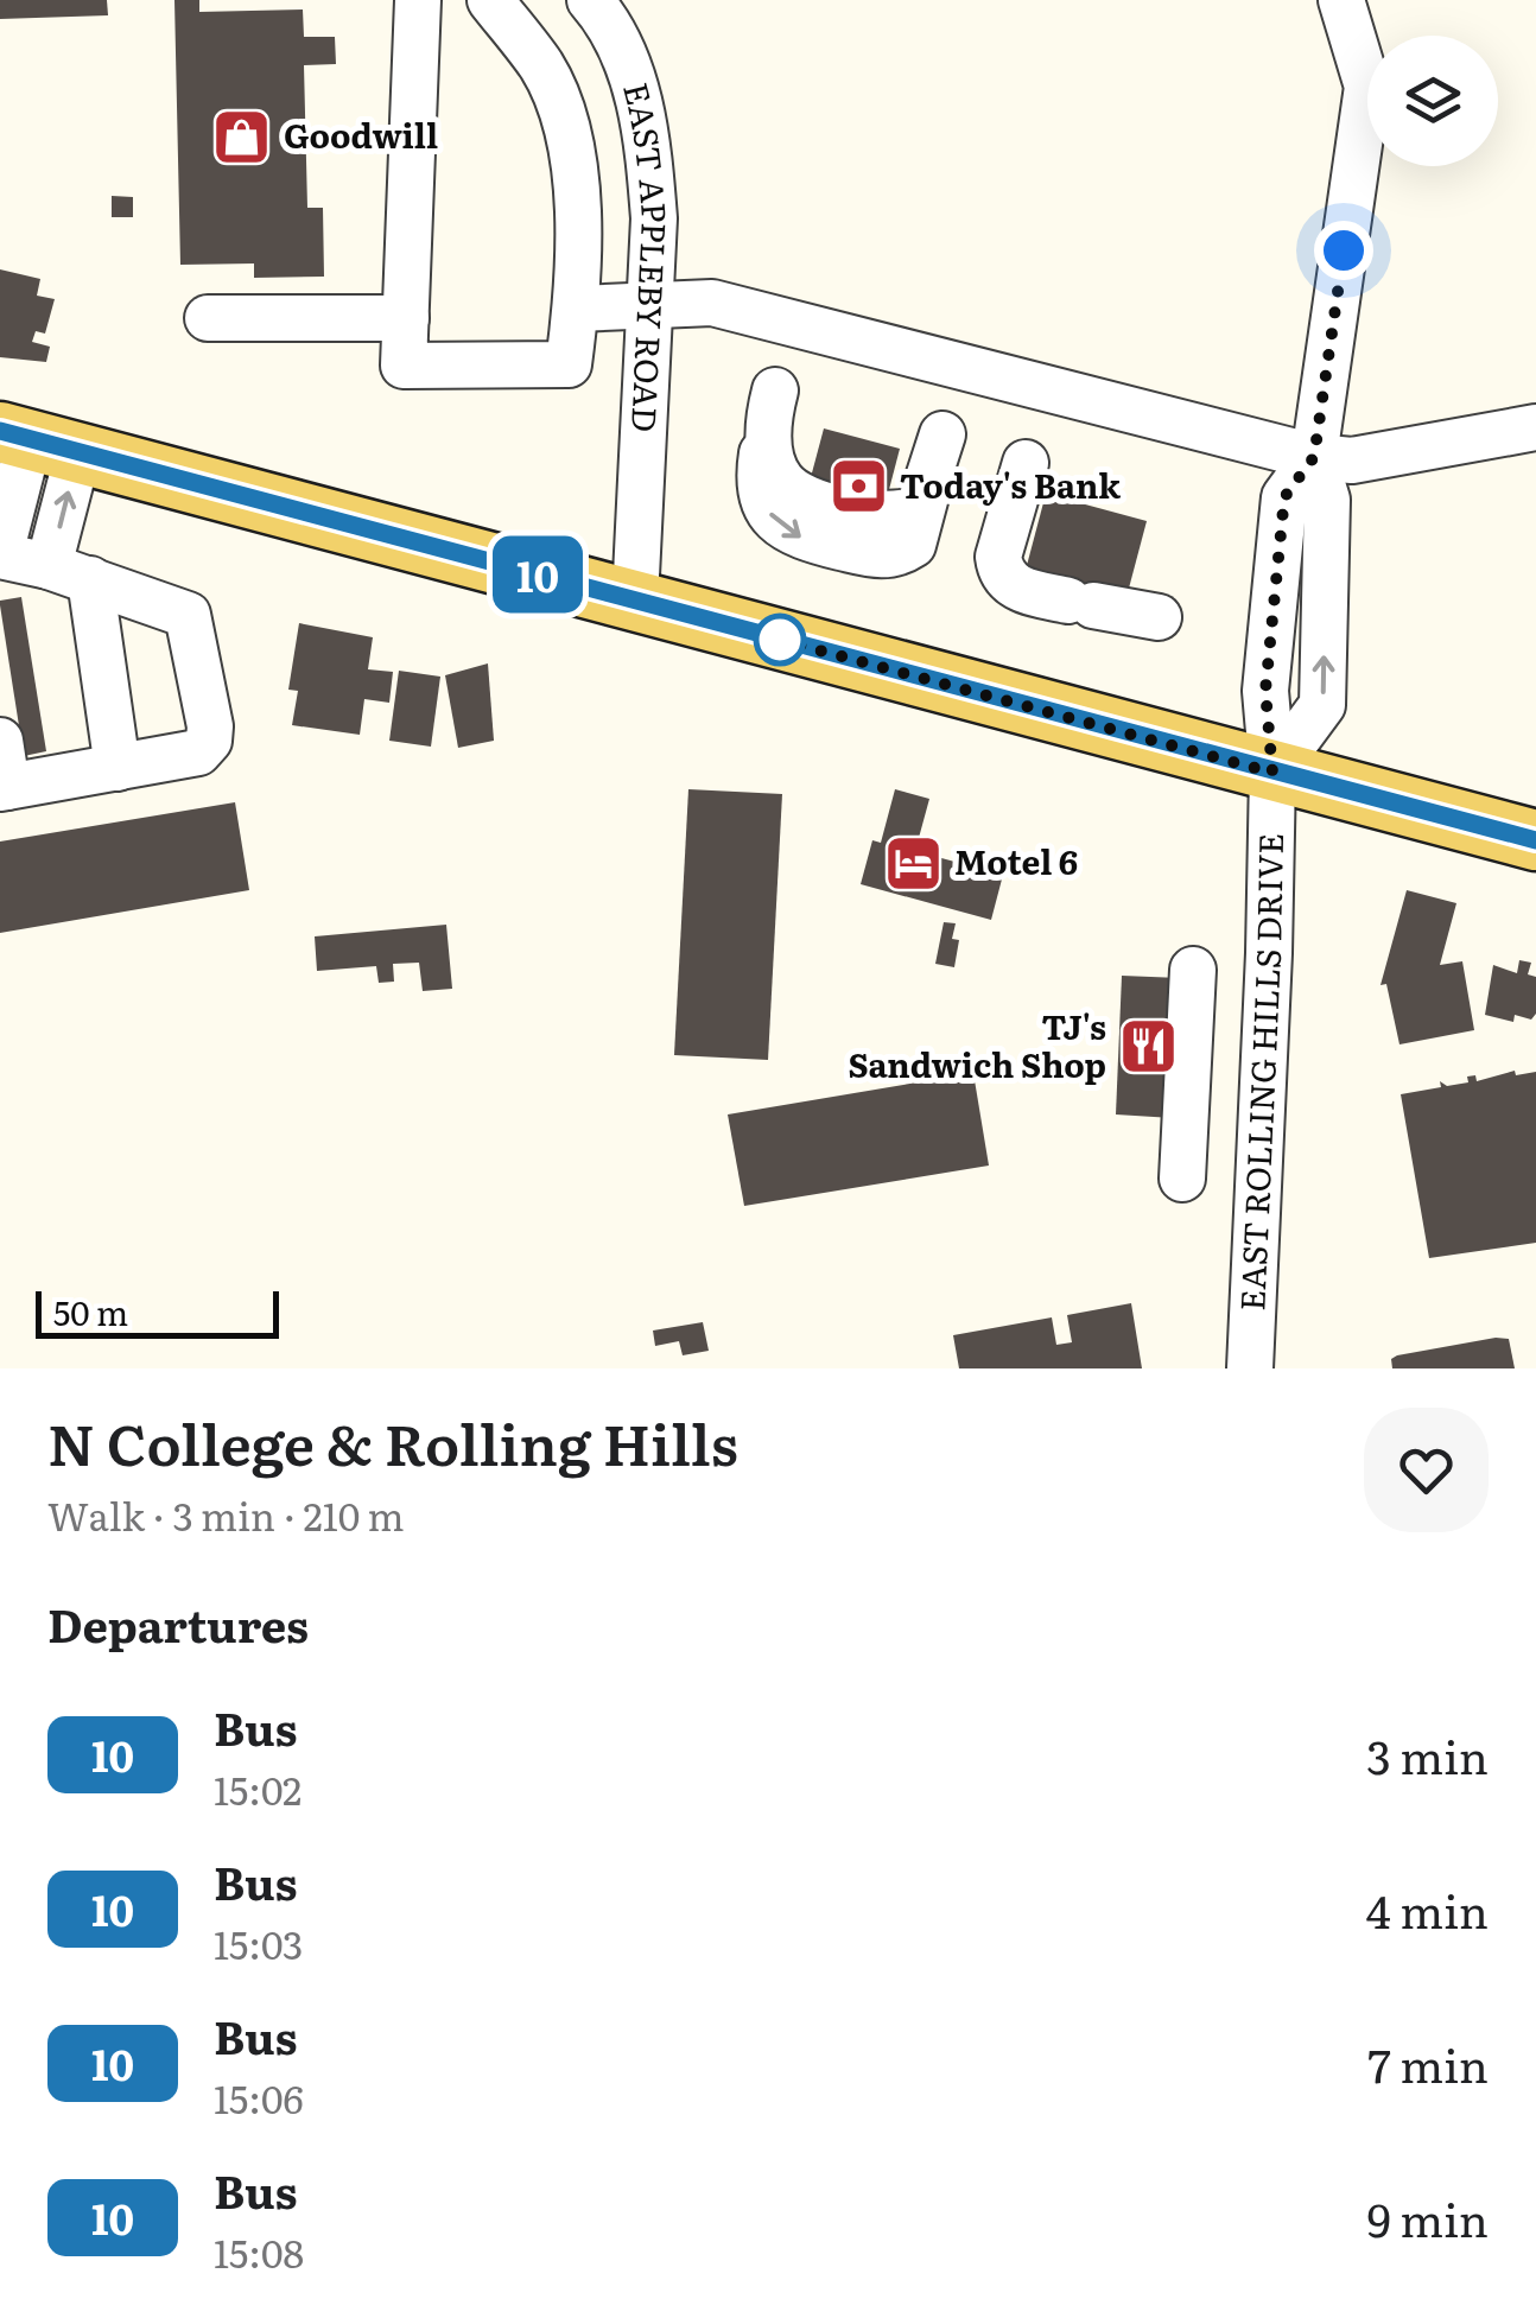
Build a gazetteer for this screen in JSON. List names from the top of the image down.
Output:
{
  "streets": {
    "street": ["EAST APPLEBY ROAD", "EAST ROLLING HILLS DRIVE"]
  },
  "places": {
    "shop": ["Goodwill"],
    "bank": ["Today's Bank"],
    "hotel": ["Motel 6"],
    "restaurant": ["TJ's Sandwich Shop"]
  },
  "lines": ["bus line 10"],
  "scale_bar": "50 m",
  "page": {
    "on_map": "10",
    "scale": "50 m",
    "heading": [
      ["N College & Rolling Hills", "Walk · 3 min · 210 m"],
      "Departures"
    ],
    "list": [
      {
        "mark": "10",
        "name": "Bus",
        "note": "15:02",
        "value": "3 min"
      },
      {
        "mark": "10",
        "name": "Bus",
        "note": "15:03",
        "value": "4 min"
      },
      {
        "mark": "10",
        "name": "Bus",
        "note": "15:06",
        "value": "7 min"
      },
      {
        "mark": "10",
        "name": "Bus",
        "note": "15:08",
        "value": "9 min"
      }
    ]
  }
}
